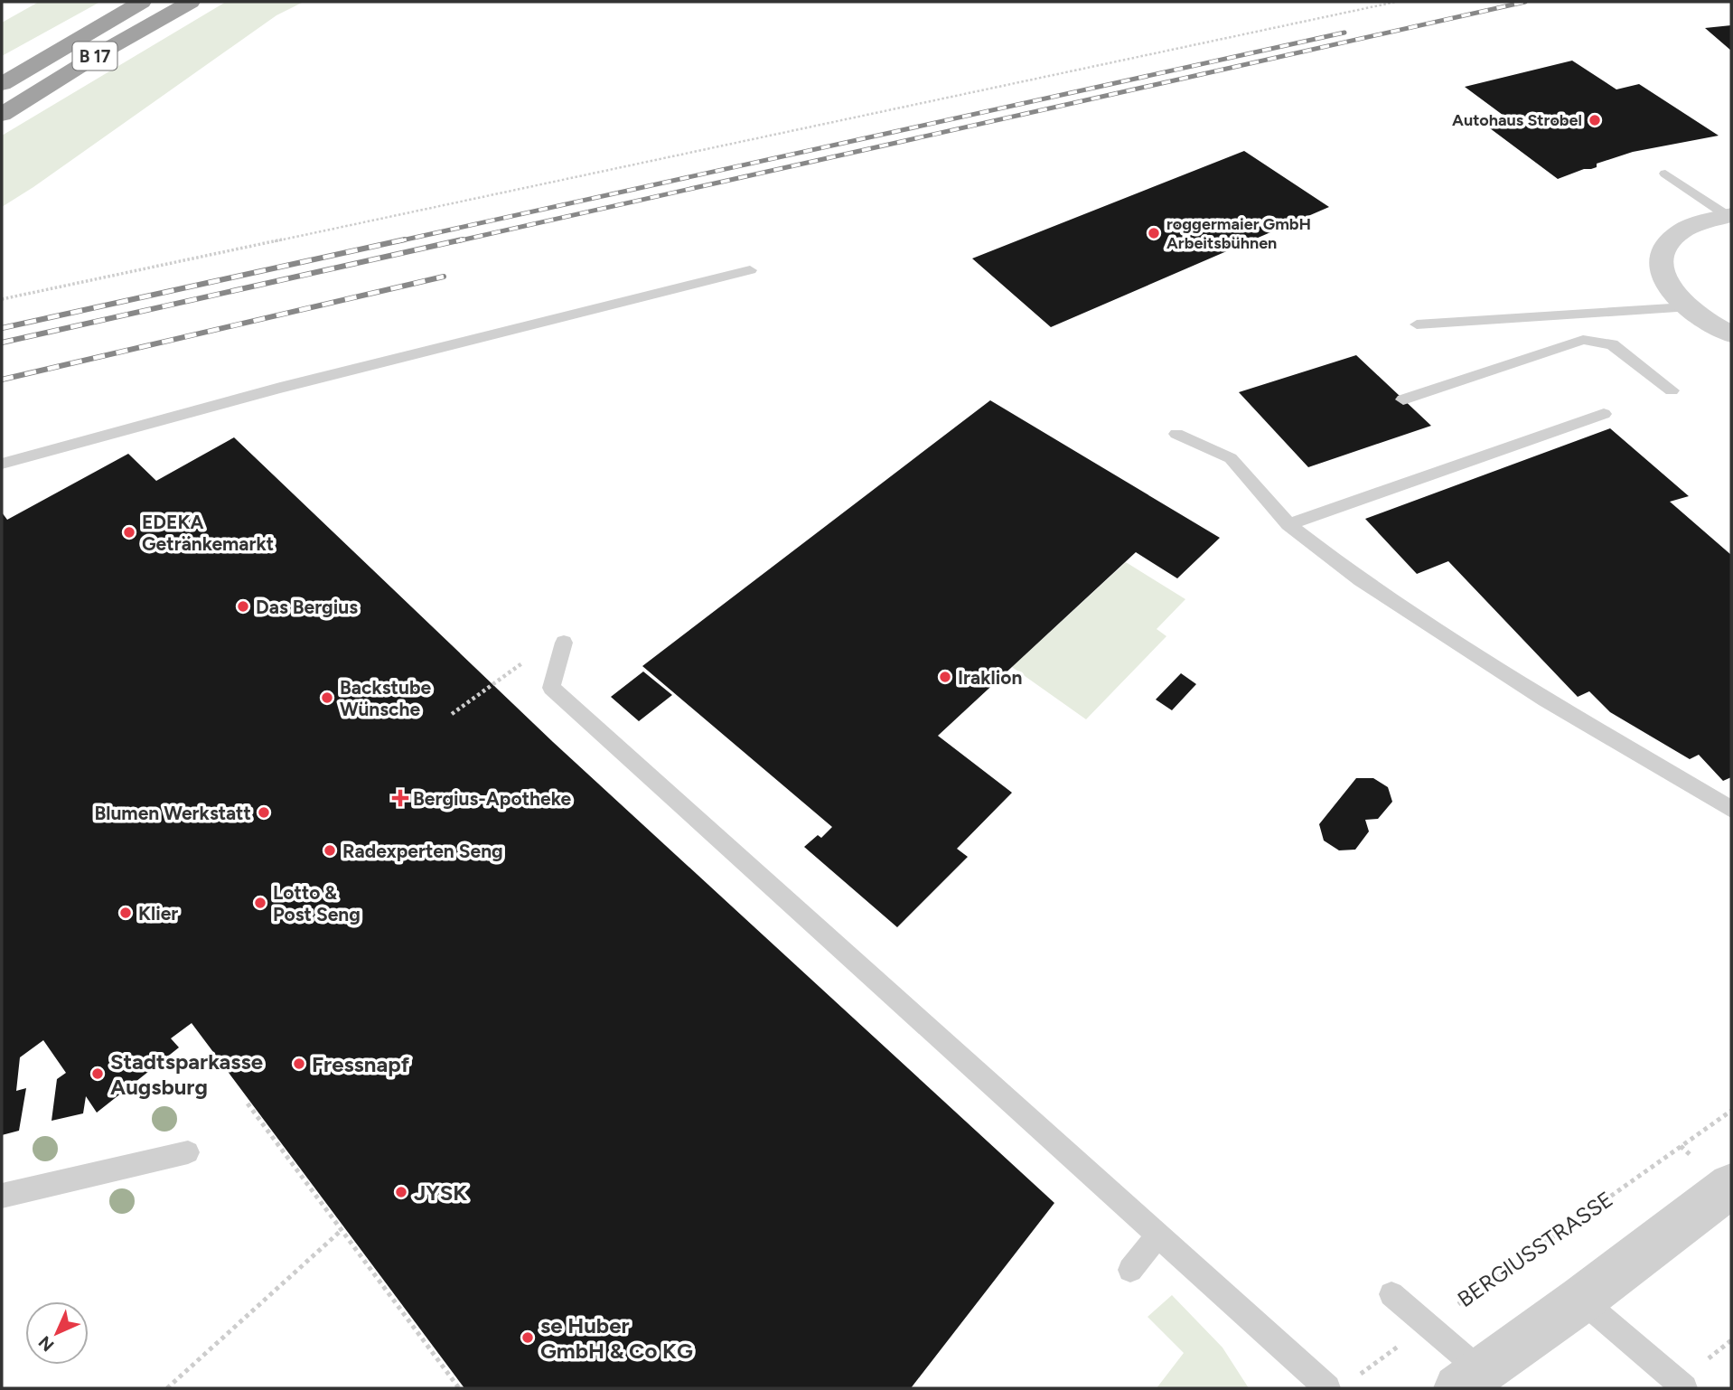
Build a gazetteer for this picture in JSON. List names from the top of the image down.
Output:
{
  "streets": {
    "highway": ["B 17"],
    "path": ["BERGIUSSTRASSE"]
  },
  "places": {
    "other": [
      "Autohaus Strobel",
      "roggermaier GmbH Arbeitsbühnen",
      "EDEKA Getränkemarkt",
      "Das Bergius",
      "Iraklion",
      "Backstube Wünsche",
      "Blumen Werkstatt",
      "Radexperten Seng",
      "Lotto & Post Seng",
      "Klier",
      "Fressnapf",
      "Stadtsparkasse Augsburg",
      "JYSK",
      "se Huber GmbH & Co KG"
    ],
    "health": ["Bergius-Apotheke"]
  },
  "north": "bottom left"
}
